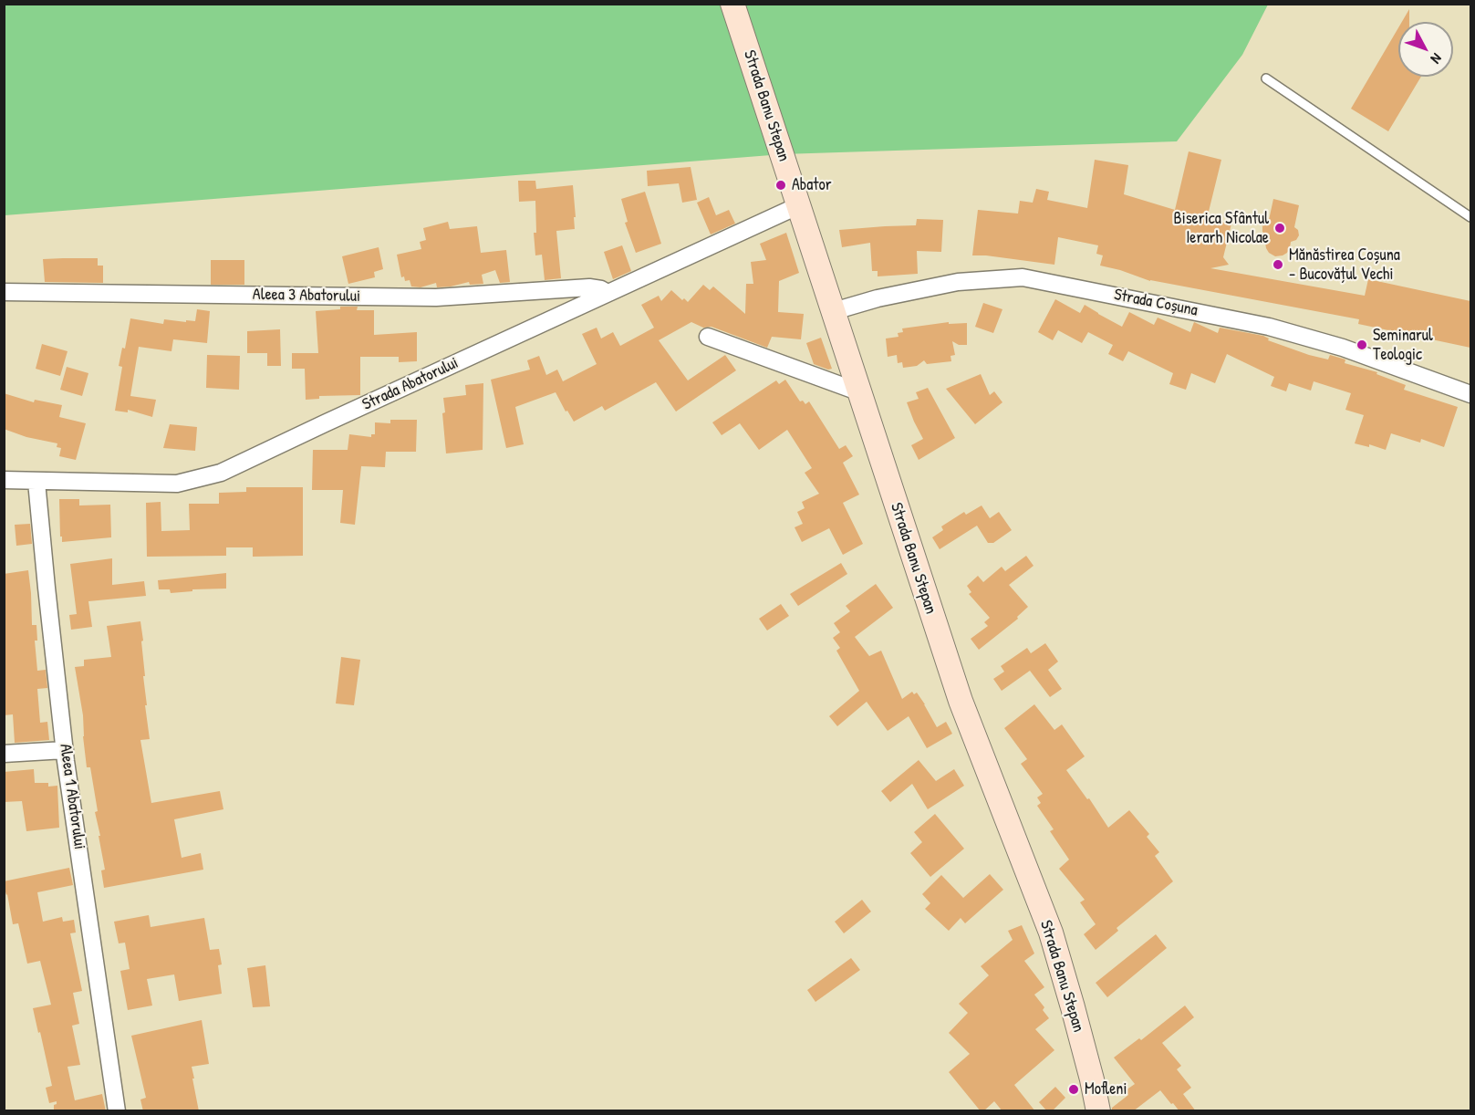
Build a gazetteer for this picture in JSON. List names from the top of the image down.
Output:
{
  "streets": {
    "main road": ["Strada Banu Stepan"],
    "street": [
      "Aleea 3 Abatorului",
      "Strada Coșuna",
      "Strada Abatorului",
      "Aleea 1 Abatorului"
    ]
  },
  "crossings": [
    ["Strada Banu Stepan", "Strada Coșuna"],
    ["Strada Banu Stepan", "Strada Abatorului"],
    ["Aleea 3 Abatorului", "Strada Abatorului"],
    ["Strada Abatorului", "Aleea 1 Abatorului"]
  ],
  "places": [
    "Abator",
    "Biserica Sfântul Ierarh Nicolae",
    "Mănăstirea Coșuna - Bucovățul Vechi",
    "Seminarul Teologic",
    "Mofleni"
  ],
  "north": "bottom right"
}
